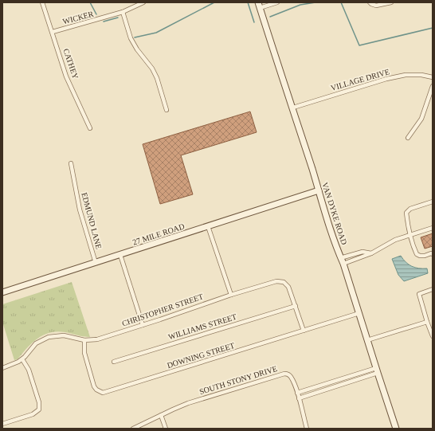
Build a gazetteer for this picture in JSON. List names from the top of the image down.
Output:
{
  "streets": {
    "street": [
      "WICKER",
      "CATHEY",
      "VILLAGE DRIVE",
      "VAN DYKE ROAD",
      "EDMUND LANE",
      "27 MILE ROAD",
      "CHRISTOPHER STREET",
      "WILLIAMS STREET",
      "DOWNING STREET",
      "SOUTH STONY DRIVE"
    ]
  },
  "crossings": [
    ["WICKER", "CATHEY"],
    ["VILLAGE DRIVE", "VAN DYKE ROAD"],
    ["VAN DYKE ROAD", "27 MILE ROAD"],
    ["VAN DYKE ROAD", "DOWNING STREET"],
    ["EDMUND LANE", "27 MILE ROAD"],
    ["CHRISTOPHER STREET", "WILLIAMS STREET"],
    ["CHRISTOPHER STREET", "DOWNING STREET"]
  ]
}
